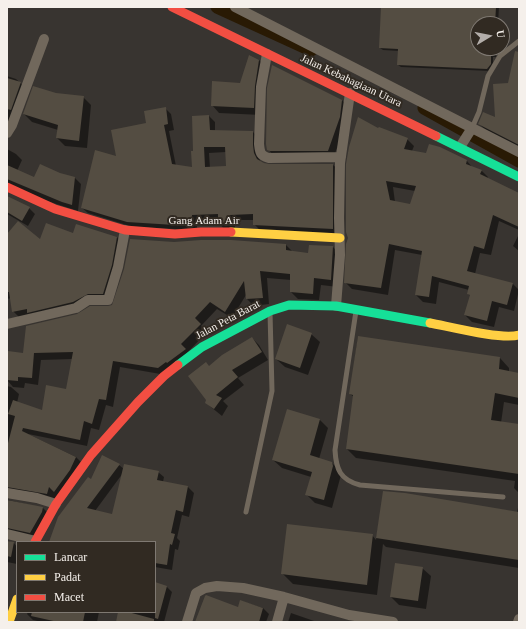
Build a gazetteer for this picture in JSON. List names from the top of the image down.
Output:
{
  "streets": {
    "street": ["Jalan Kebahagiaan Utara", "Gang Adam Air", "Jalan Peta Barat"]
  },
  "legend": ["Lancar", "Padat", "Macet"],
  "north": "right"
}
